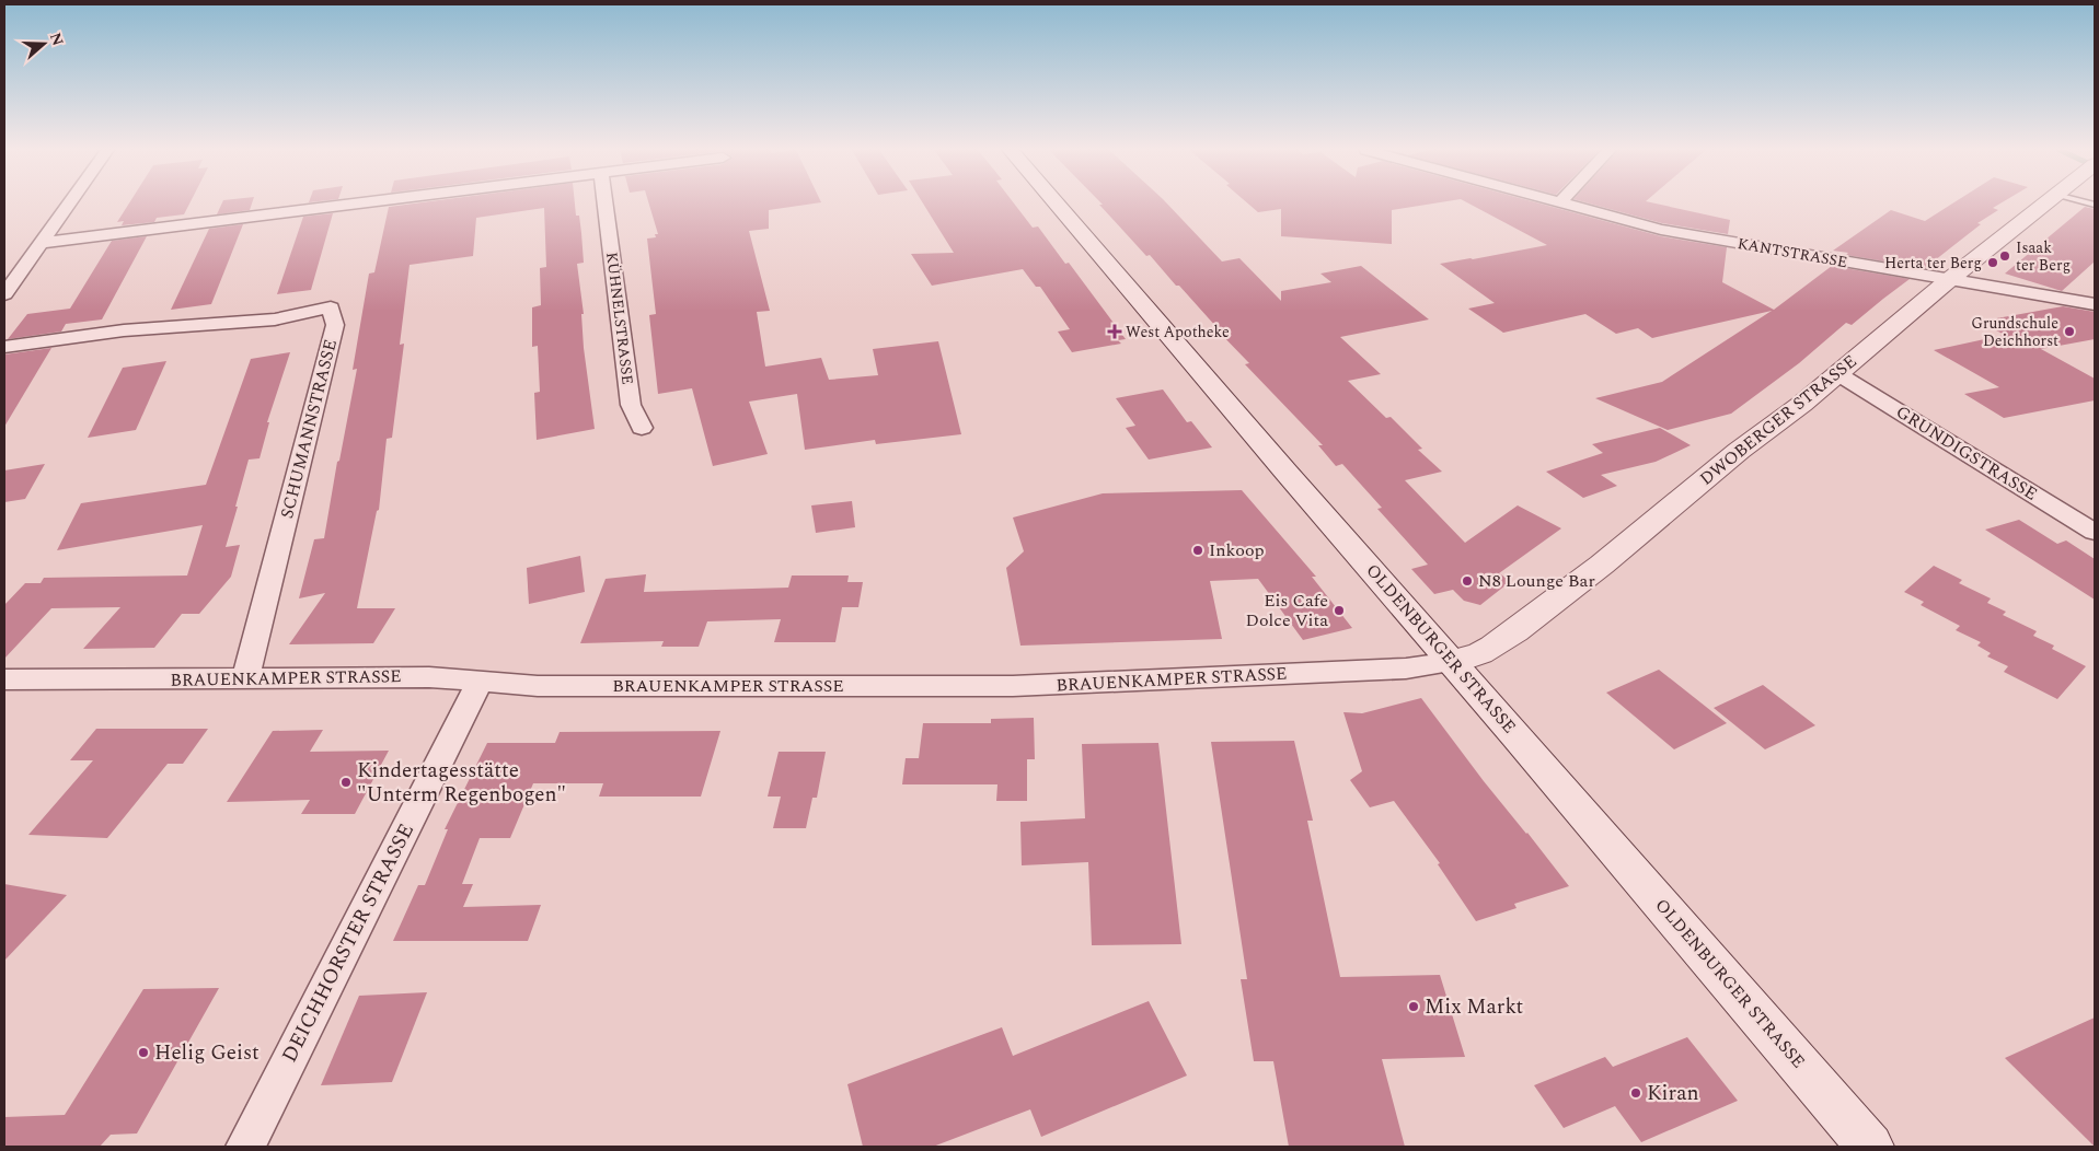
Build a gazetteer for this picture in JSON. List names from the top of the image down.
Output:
{
  "streets": {
    "street": [
      "KANTSTRASSE",
      "KÜHNELSTRASSE",
      "DWOBERGER STRASSE",
      "SCHUMANNSTRASSE",
      "GRUNDIGSTRASSE",
      "OLDENBURGER STRASSE",
      "BRAUENKAMPER STRASSE",
      "DEICHHORSTER STRASSE"
    ]
  },
  "crossings": [
    ["KANTSTRASSE", "DWOBERGER STRASSE"],
    ["DWOBERGER STRASSE", "GRUNDIGSTRASSE"],
    ["DWOBERGER STRASSE", "OLDENBURGER STRASSE"],
    ["DWOBERGER STRASSE", "BRAUENKAMPER STRASSE"],
    ["SCHUMANNSTRASSE", "BRAUENKAMPER STRASSE"],
    ["OLDENBURGER STRASSE", "BRAUENKAMPER STRASSE"],
    ["BRAUENKAMPER STRASSE", "DEICHHORSTER STRASSE"]
  ],
  "places": {
    "other": [
      "Isaak ter Berg",
      "Herta ter Berg",
      "Grundschule Deichhorst",
      "Inkoop",
      "N8 Lounge Bar",
      "Eis Cafe Dolce Vita",
      "Kindertagesstätte \"Unterm Regenbogen\"",
      "Mix Markt",
      "Helig Geist",
      "Kiran"
    ],
    "health": ["West Apotheke"]
  },
  "north": "right"
}
